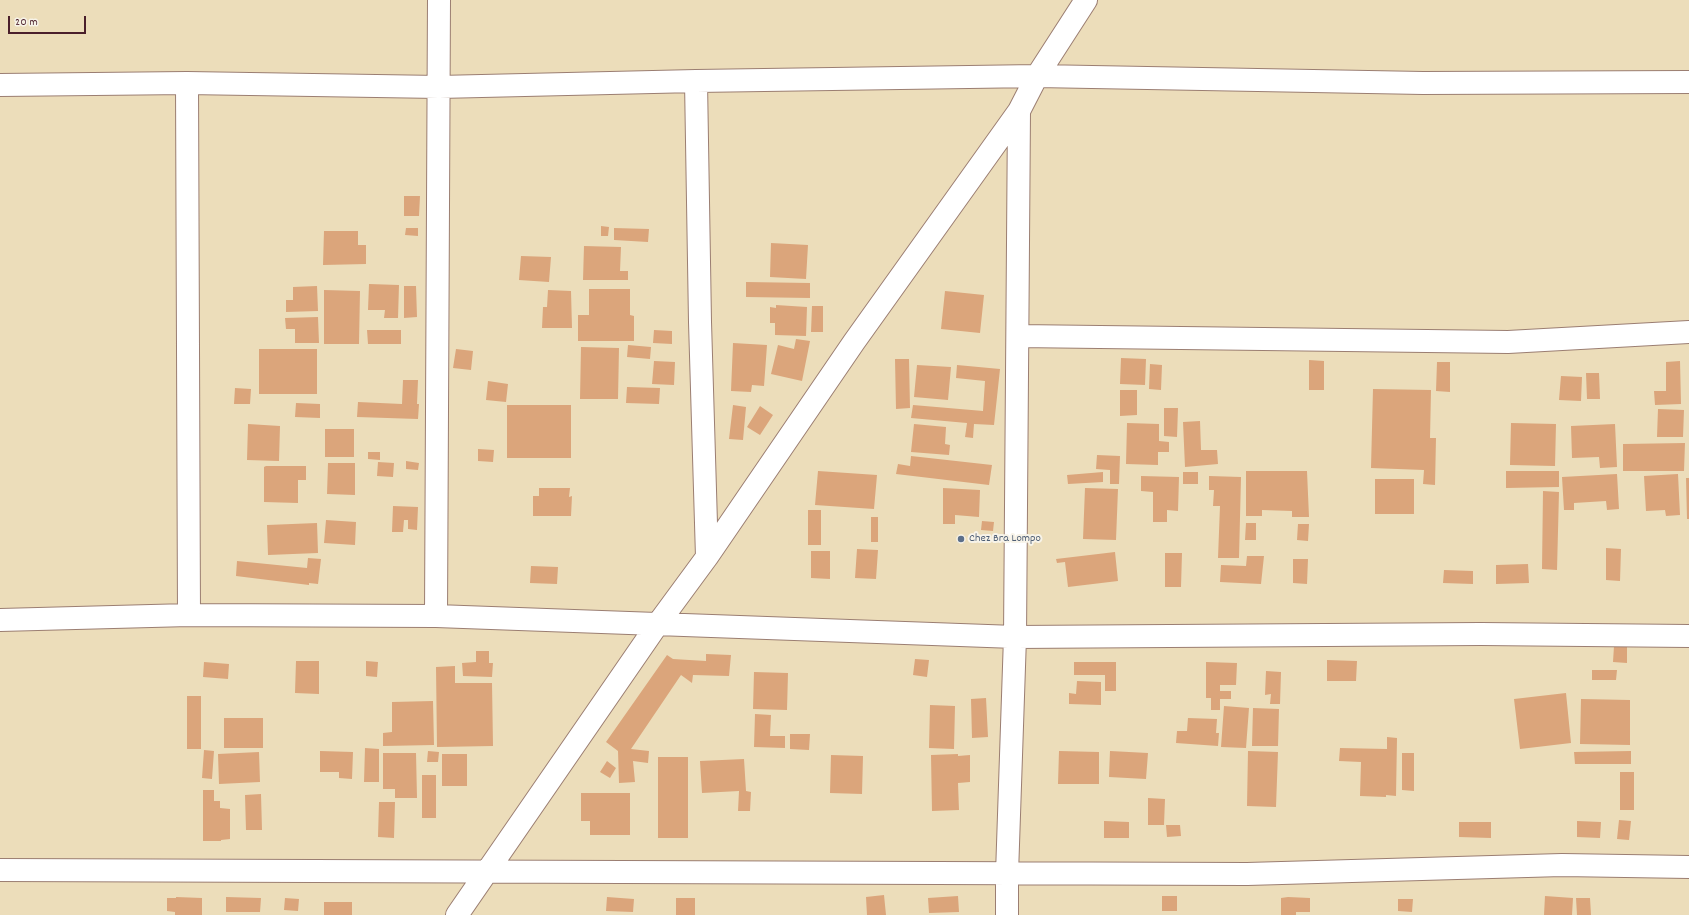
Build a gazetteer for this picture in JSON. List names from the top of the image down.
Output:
{
  "places": ["Chez Bra Lompo"],
  "scale_bar": "20 m"
}
